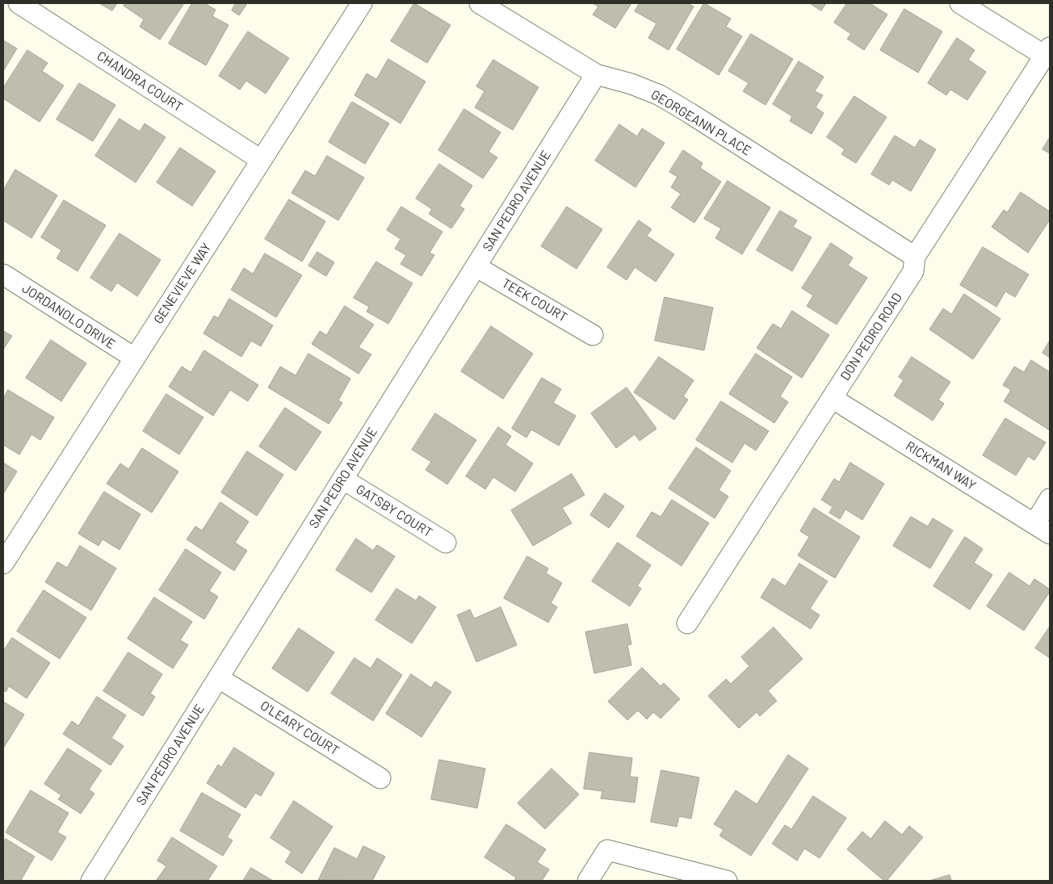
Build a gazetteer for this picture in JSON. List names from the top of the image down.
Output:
{
  "streets": {
    "street": [
      "CHANDRA COURT",
      "GEORGEANN PLACE",
      "SAN PEDRO AVENUE",
      "GENEVIEVE WAY",
      "TEEK COURT",
      "JORDANOLO DRIVE",
      "DON PEDRO ROAD",
      "RICKMAN WAY",
      "GATSBY COURT",
      "O'LEARY COURT"
    ]
  },
  "crossings": [
    ["CHANDRA COURT", "GENEVIEVE WAY"],
    ["GEORGEANN PLACE", "SAN PEDRO AVENUE"],
    ["GEORGEANN PLACE", "DON PEDRO ROAD"],
    ["SAN PEDRO AVENUE", "TEEK COURT"],
    ["SAN PEDRO AVENUE", "GATSBY COURT"],
    ["SAN PEDRO AVENUE", "O'LEARY COURT"],
    ["GENEVIEVE WAY", "JORDANOLO DRIVE"],
    ["DON PEDRO ROAD", "RICKMAN WAY"]
  ]
}
